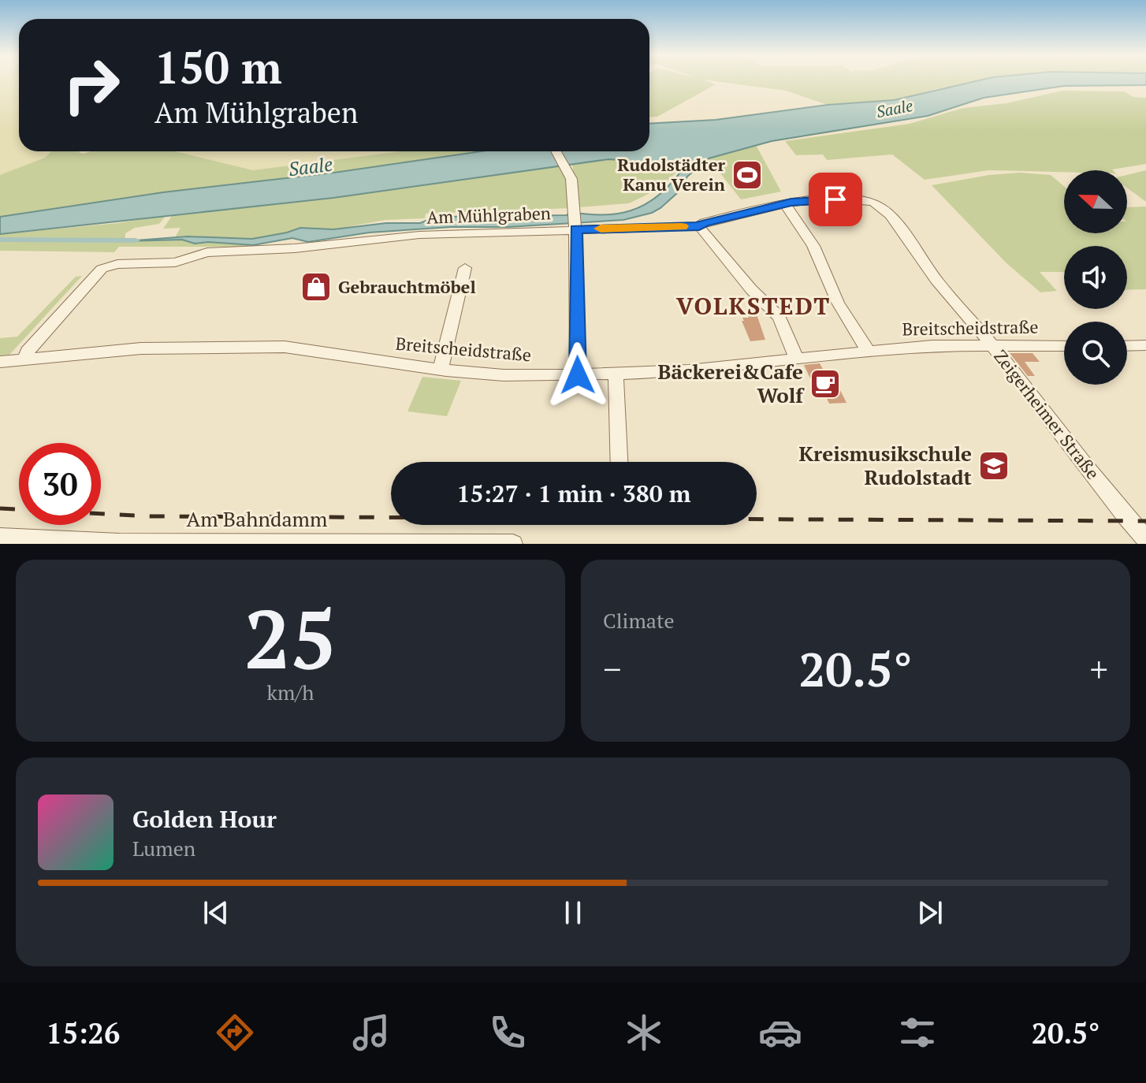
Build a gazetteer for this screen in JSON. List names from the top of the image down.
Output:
{
  "streets": {
    "street": [
      "Am Mühlgraben",
      "Breitscheidstraße",
      "Zeigerheimer Straße",
      "Am Bahndamm"
    ]
  },
  "crossings": [
    ["Am Mühlgraben", "Breitscheidstraße"],
    ["Am Mühlgraben", "Zeigerheimer Straße"],
    ["Breitscheidstraße", "Zeigerheimer Straße"]
  ],
  "districts": ["VOLKSTEDT"],
  "water": ["Saale"],
  "places": {
    "sports": ["Rudolstädter Kanu Verein"],
    "shop": ["Gebrauchtmöbel"],
    "cafe": ["Bäckerei&Cafe Wolf"],
    "school or university": ["Kreismusikschule Rudolstadt"]
  },
  "north": "left",
  "page": {
    "turn": ["150 m", "Am Mühlgraben"],
    "limit": "30",
    "trip": "15:27 · 1 min · 380 m",
    "tile": [
      ["25", "km/h"],
      "Climate"
    ],
    "heat": ["−", "20.5°", "+"],
    "song": ["Golden Hour", "Lumen"],
    "tabs": ["15:26", "20.5°"]
  }
}
